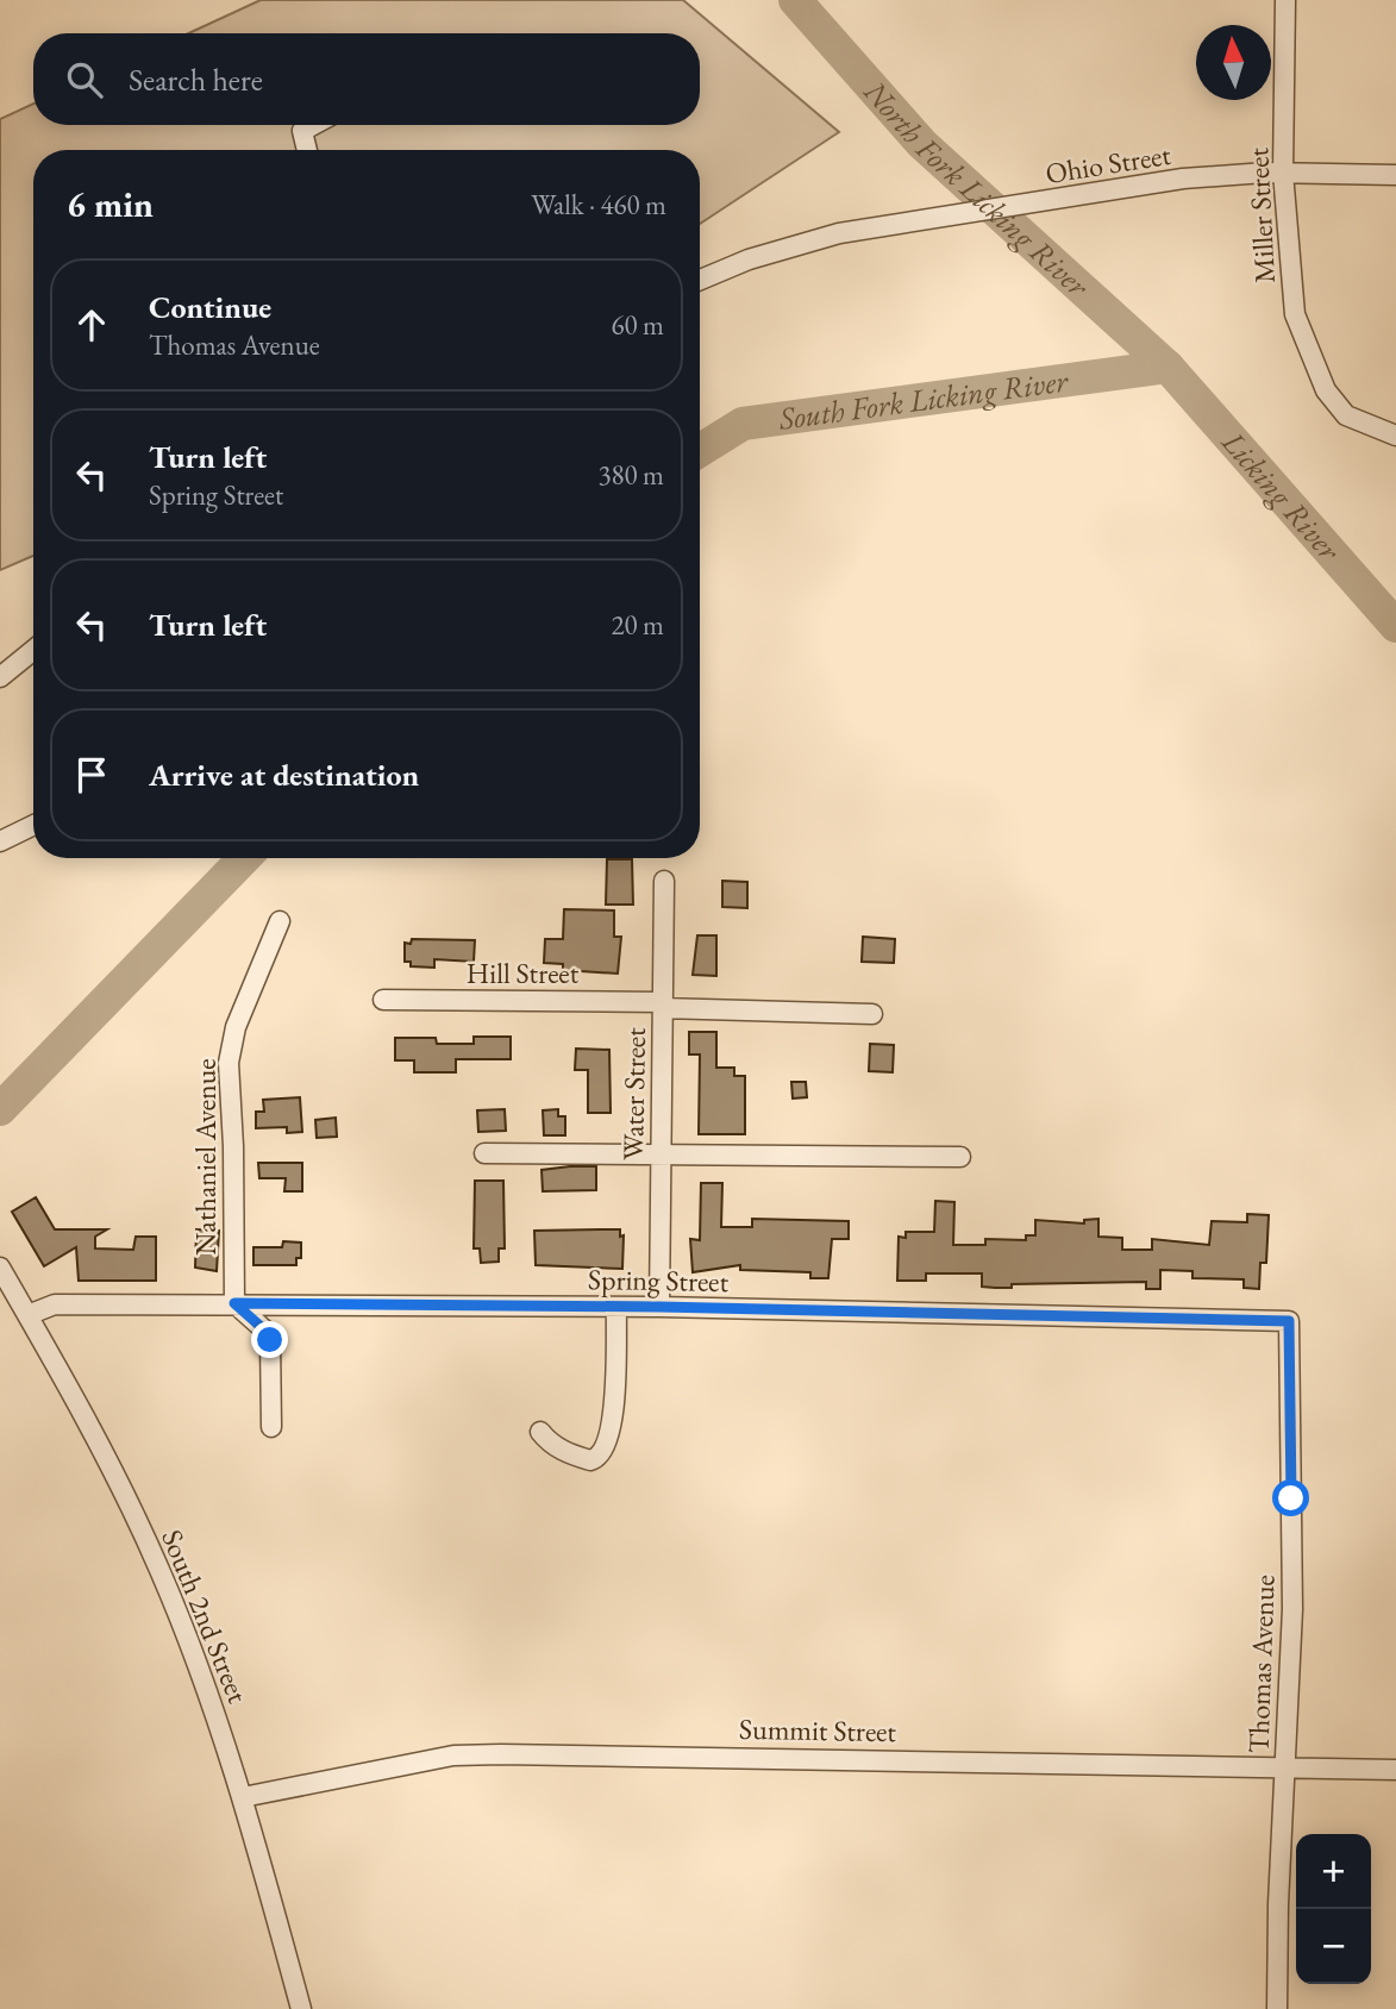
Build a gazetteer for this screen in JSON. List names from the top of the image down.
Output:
{
  "streets": {
    "street": [
      "Ohio Street",
      "Miller Street",
      "Hill Street",
      "Water Street",
      "Nathaniel Avenue",
      "Spring Street",
      "South 2nd Street",
      "Thomas Avenue",
      "Summit Street"
    ]
  },
  "crossings": [
    ["Ohio Street", "Miller Street"],
    ["Hill Street", "Water Street"],
    ["Water Street", "Spring Street"],
    ["Nathaniel Avenue", "Spring Street"],
    ["Spring Street", "South 2nd Street"],
    ["Spring Street", "Thomas Avenue"],
    ["South 2nd Street", "Summit Street"],
    ["Thomas Avenue", "Summit Street"]
  ],
  "water": ["North Fork Licking River", "South Fork Licking River", "Licking River"],
  "north": "top",
  "page": {
    "search": "Search here",
    "heading": ["6 min", "Walk · 460 m"],
    "list": [
      ["Continue", "Thomas Avenue", "60 m"],
      ["Turn left", "Spring Street", "380 m"],
      ["Turn left", "20 m"],
      "Arrive at destination"
    ],
    "map_buttons": ["+", "−"]
  }
}
